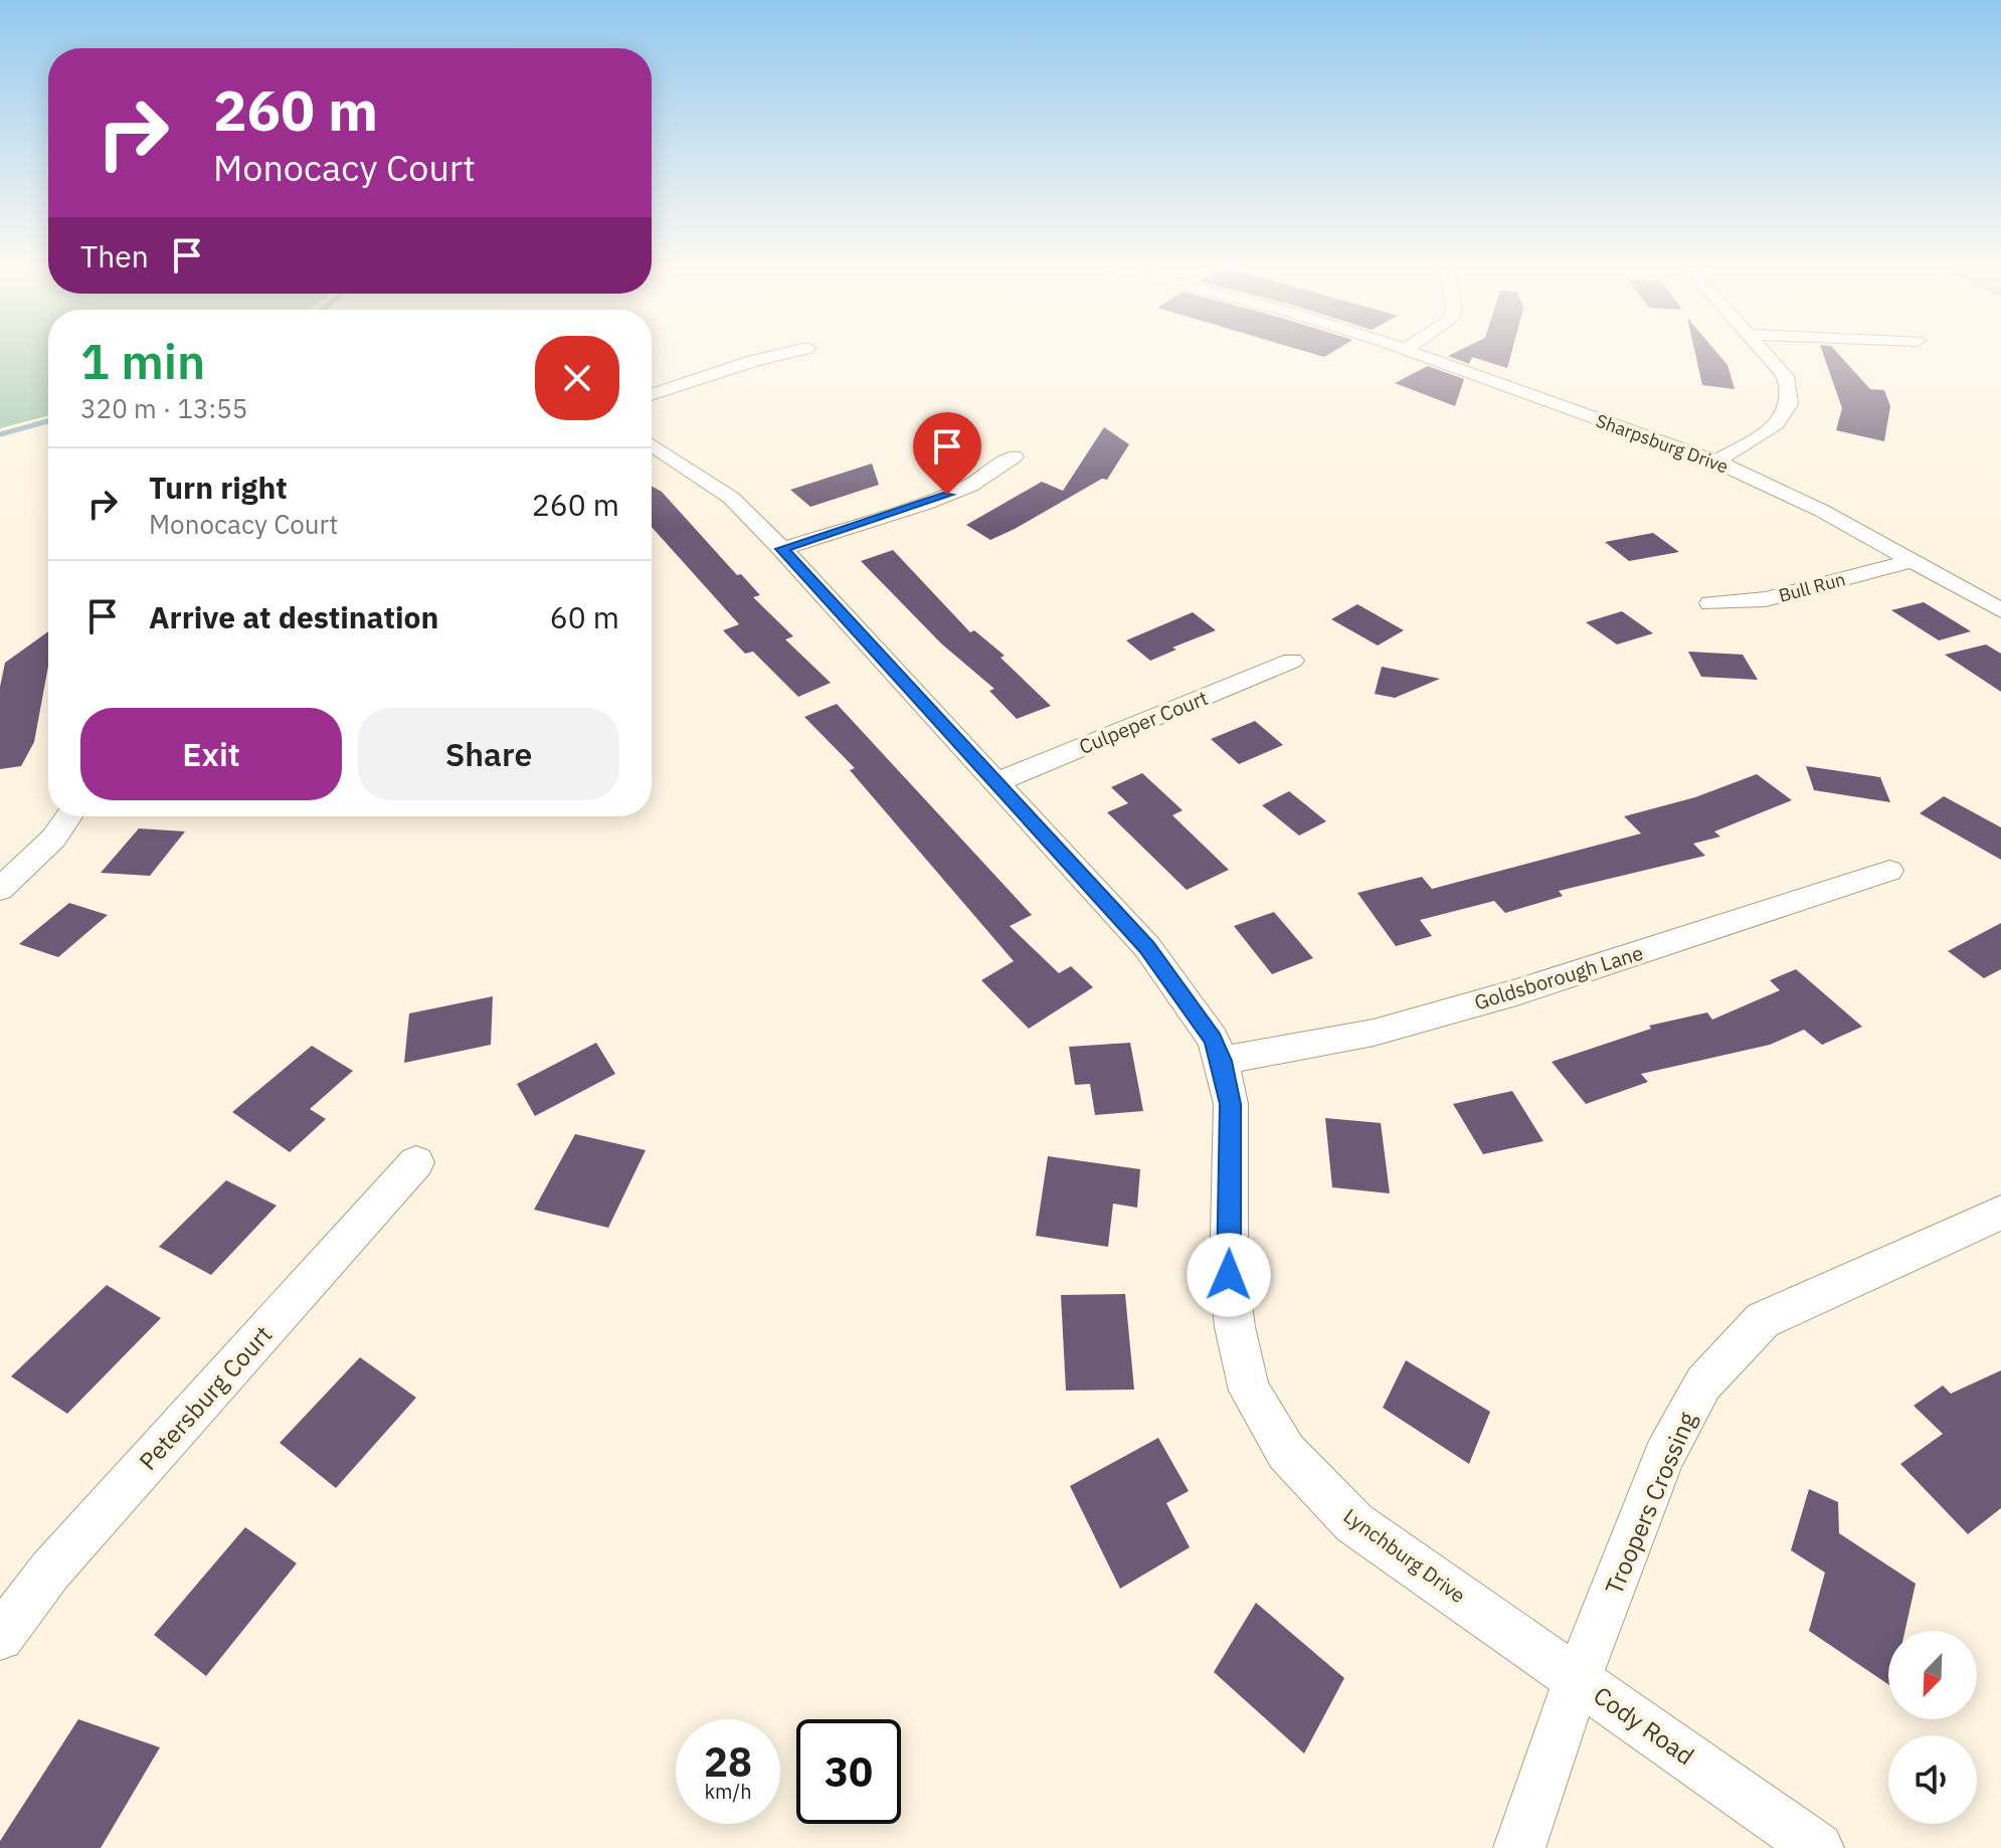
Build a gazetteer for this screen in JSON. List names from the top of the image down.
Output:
{
  "streets": {
    "street": [
      "Sharpsburg Drive",
      "Bull Run",
      "Culpeper Court",
      "Goldsborough Lane",
      "Petersburg Court",
      "Troopers Crossing",
      "Lynchburg Drive",
      "Cody Road"
    ]
  },
  "crossings": [
    ["Sharpsburg Drive", "Bull Run"],
    ["Culpeper Court", "Lynchburg Drive"],
    ["Goldsborough Lane", "Lynchburg Drive"],
    ["Troopers Crossing", "Lynchburg Drive"],
    ["Troopers Crossing", "Cody Road"],
    ["Lynchburg Drive", "Cody Road"]
  ],
  "north": "bottom left",
  "page": {
    "turn": ["260 m", "Monocacy Court"],
    "then": "Then",
    "heading": ["1 min", "320 m · 13:55"],
    "list": [
      {
        "name": "Turn right",
        "note": "Monocacy Court",
        "value": "260 m"
      },
      {
        "name": "Arrive at destination",
        "value": "60 m"
      }
    ],
    "buttons": ["Exit", "Share"],
    "speed": "28 km/h",
    "limit": "30"
  }
}
